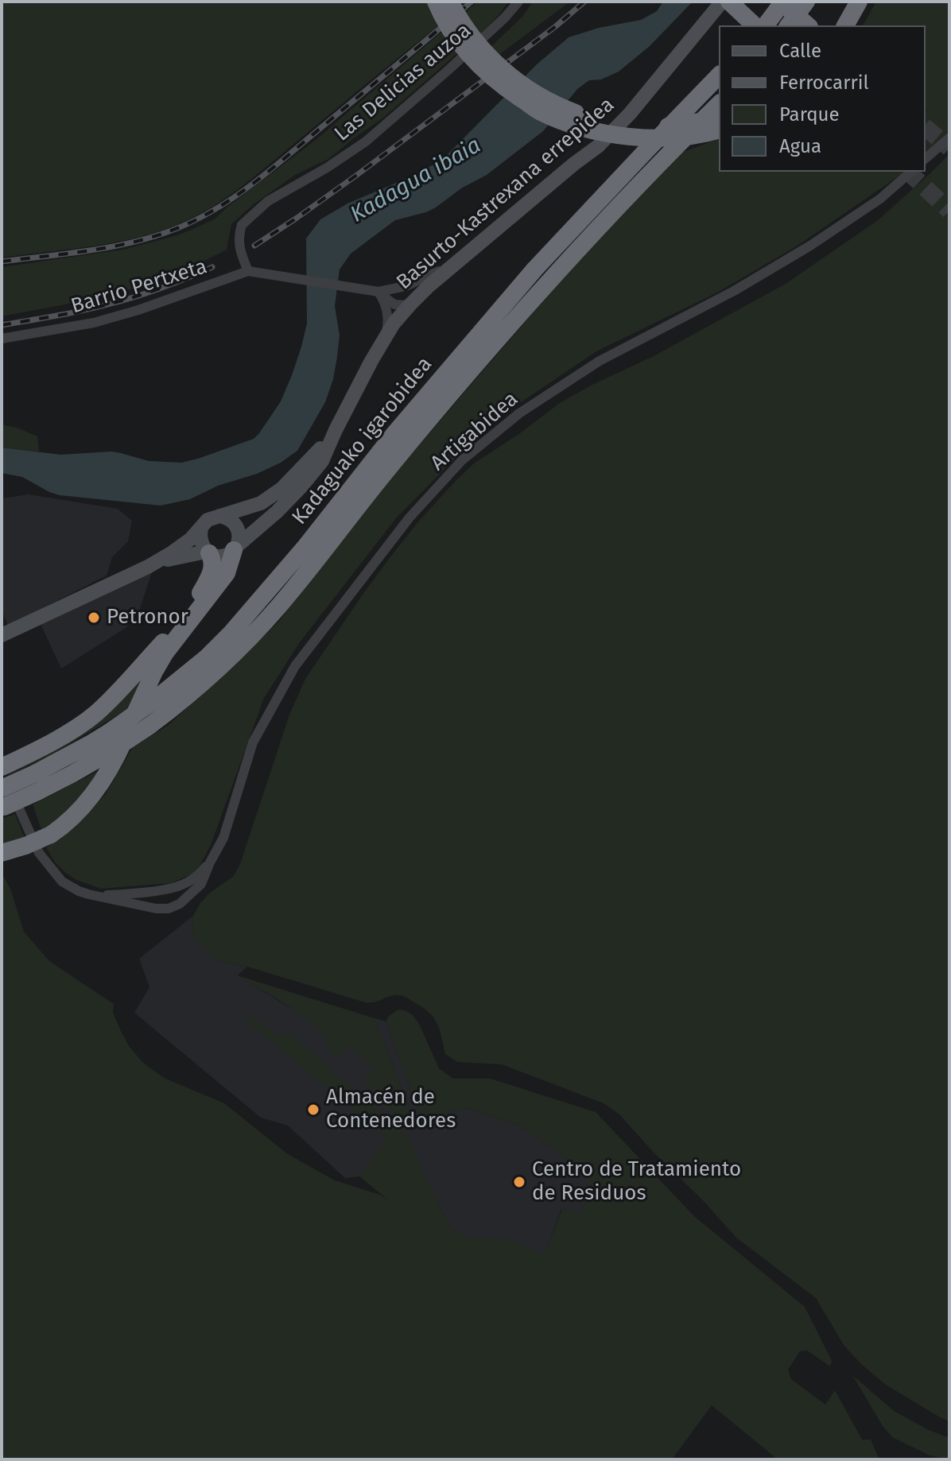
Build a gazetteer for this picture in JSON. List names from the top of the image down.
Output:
{
  "streets": {
    "highway": ["Kadaguako igarobidea"],
    "street": [
      "Las Delicias auzoa",
      "Basurto-Kastrexana errepidea",
      "Barrio Pertxeta",
      "Artigabidea"
    ]
  },
  "crossings": [
    ["Las Delicias auzoa", "Barrio Pertxeta"]
  ],
  "water": ["Kadagua ibaia"],
  "places": ["Petronor", "Almacén de Contenedores", "Centro de Tratamiento de Residuos"],
  "legend": [
    "Calle",
    "Ferrocarril",
    "Parque",
    "Agua"
  ]
}
